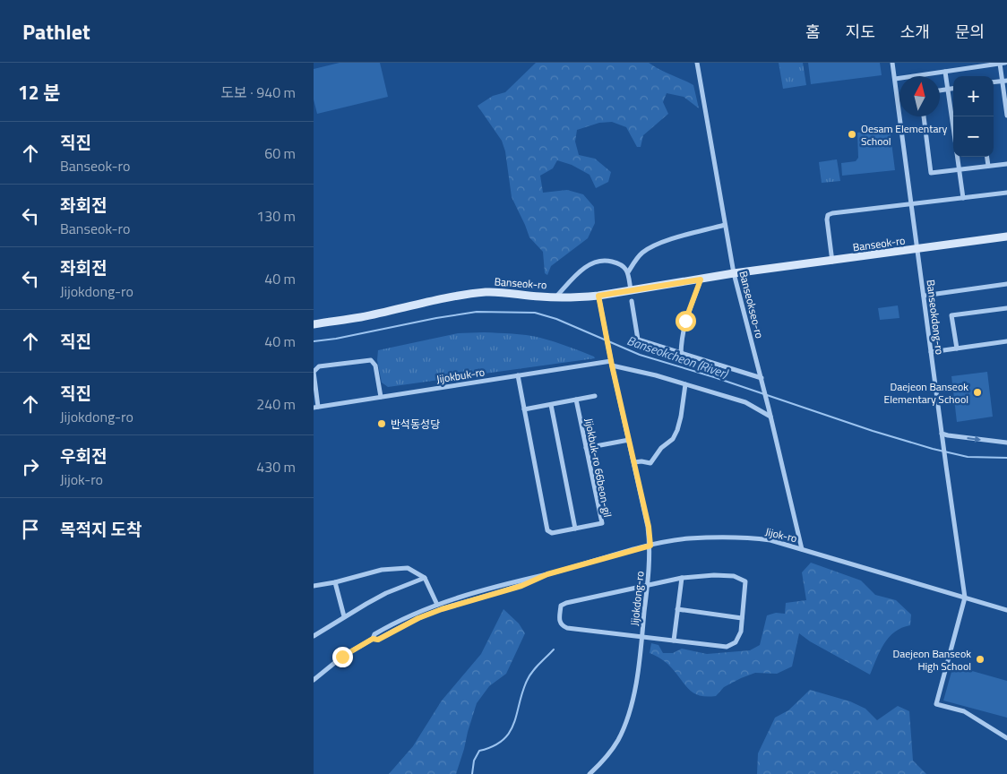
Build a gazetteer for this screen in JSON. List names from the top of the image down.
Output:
{
  "streets": {
    "street": [
      "Banseok-ro",
      "Banseokseo-ro",
      "Banseokdong-ro",
      "Jijokbuk-ro",
      "Jijokbuk-ro 66beon-gil",
      "Jijok-ro",
      "Jijokdong-ro"
    ]
  },
  "crossings": [
    ["Banseok-ro", "Banseokseo-ro"],
    ["Banseok-ro", "Banseokdong-ro"],
    ["Banseok-ro", "Jijokdong-ro"],
    ["Banseokseo-ro", "Jijok-ro"],
    ["Banseokdong-ro", "Jijok-ro"],
    ["Jijokbuk-ro", "Jijokbuk-ro 66beon-gil"],
    ["Jijokbuk-ro", "Jijokdong-ro"],
    ["Jijok-ro", "Jijokdong-ro"]
  ],
  "water": ["Banseokcheon (River)"],
  "places": [
    "Oesam Elementary School",
    "Daejeon Banseok Elementary School",
    "반석동성당",
    "Daejeon Banseok High School"
  ],
  "north": "top",
  "page": {
    "header": "Pathlet",
    "nav": [
      "홈",
      "지도",
      "소개",
      "문의"
    ],
    "heading": ["12 분", "도보 · 940 m"],
    "map_buttons": ["+", "−"],
    "list": [
      ["직진", "Banseok-ro", "60 m"],
      ["좌회전", "Banseok-ro", "130 m"],
      ["좌회전", "Jijokdong-ro", "40 m"],
      ["직진", "40 m"],
      ["직진", "Jijokdong-ro", "240 m"],
      ["우회전", "Jijok-ro", "430 m"],
      "목적지 도착"
    ]
  }
}
